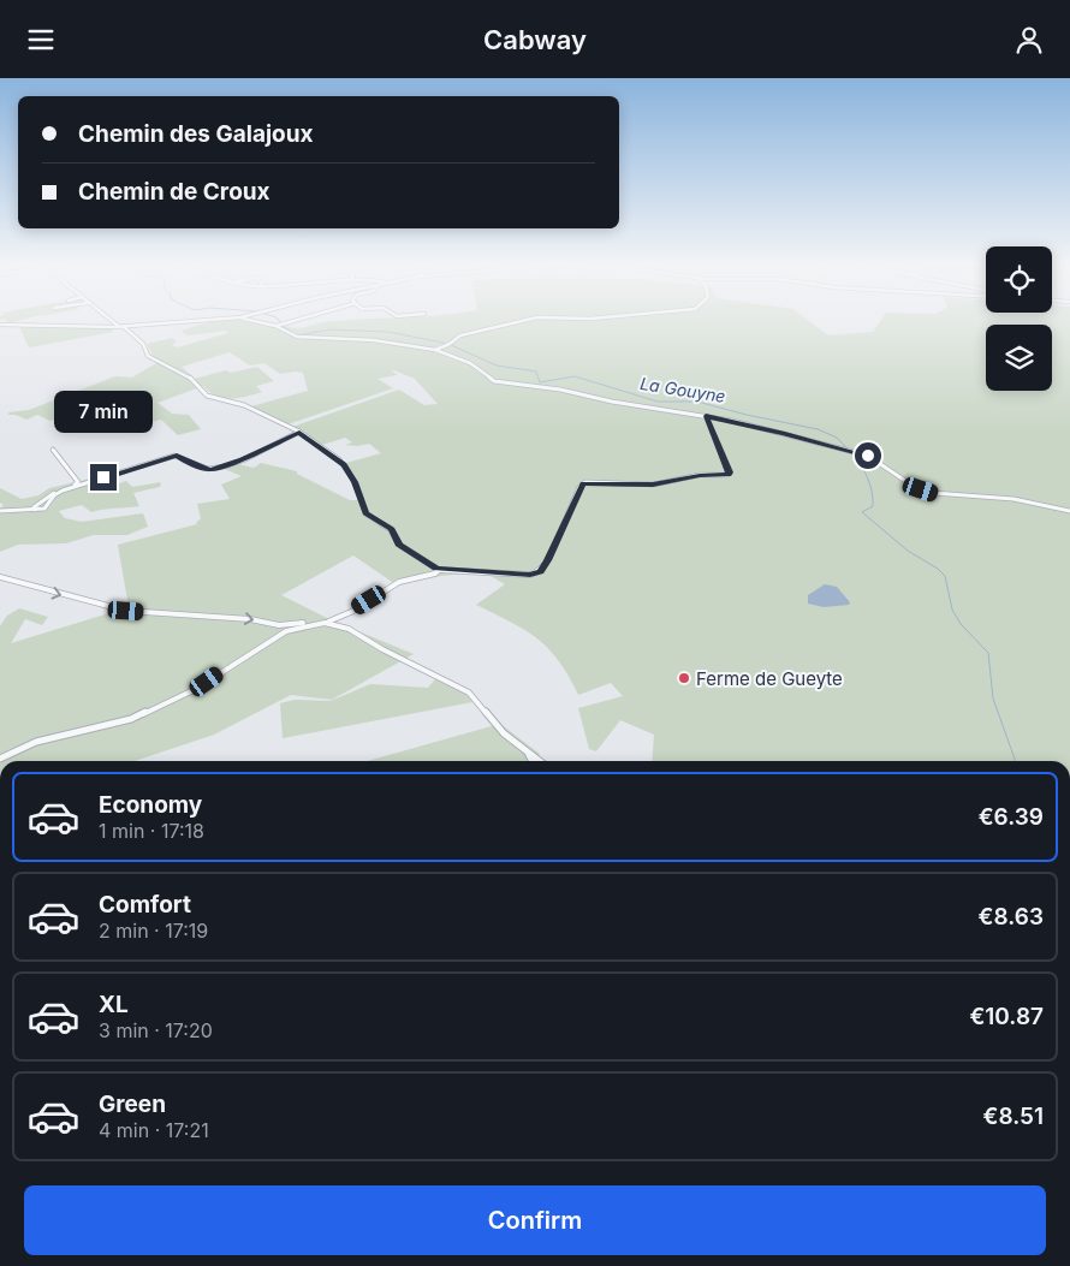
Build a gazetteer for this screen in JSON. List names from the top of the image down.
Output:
{
  "water": ["La Gouyne"],
  "places": ["Ferme de Gueyte"],
  "page": {
    "header": "Cabway",
    "banner": ["Chemin des Galajoux", "Chemin de Croux"],
    "bubble": "7 min",
    "list": [
      {
        "name": "Economy",
        "note": "1 min · 17:18",
        "value": "€6.39"
      },
      {
        "name": "Comfort",
        "note": "2 min · 17:19",
        "value": "€8.63"
      },
      {
        "name": "XL",
        "note": "3 min · 17:20",
        "value": "€10.87"
      },
      {
        "name": "Green",
        "note": "4 min · 17:21",
        "value": "€8.51"
      }
    ],
    "buttons": "Confirm"
  }
}
